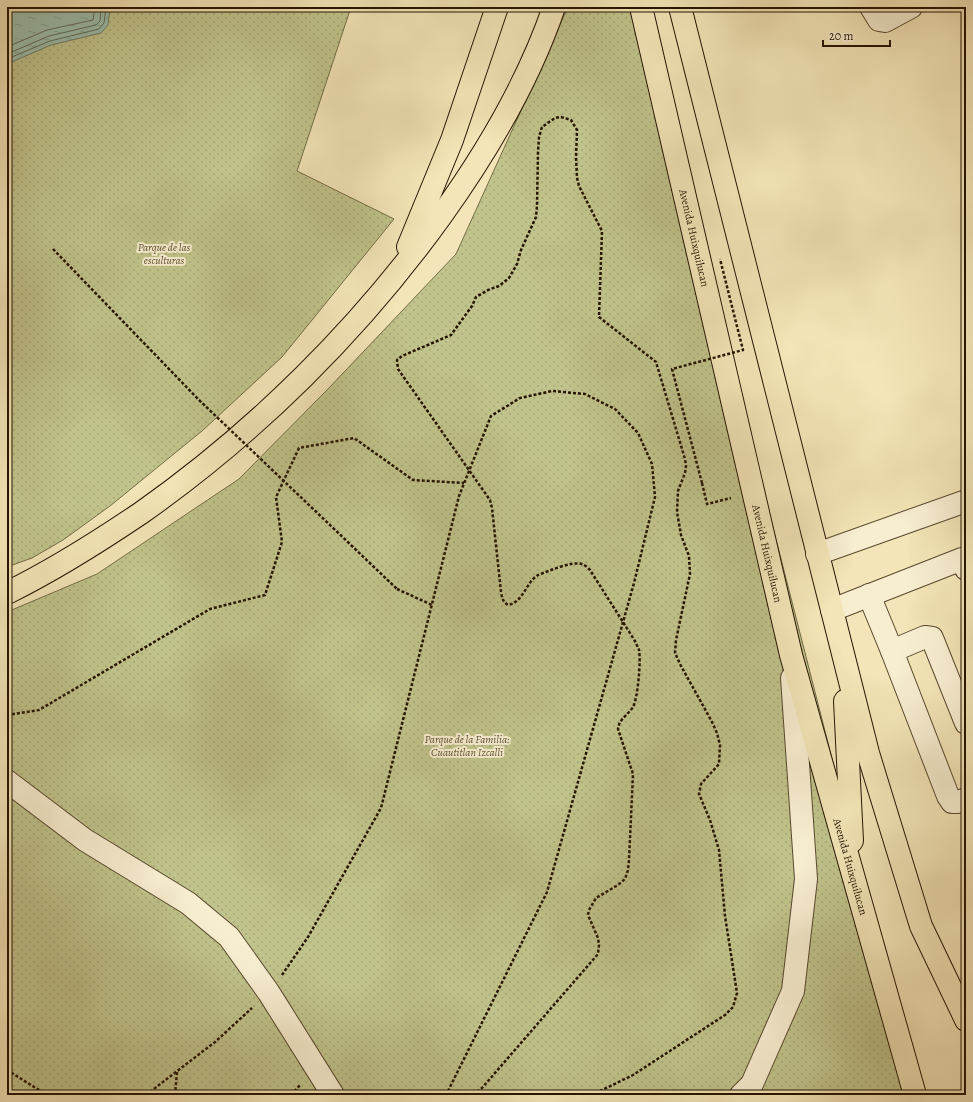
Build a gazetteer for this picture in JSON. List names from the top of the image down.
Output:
{
  "streets": {
    "main road": ["Avenida Huixquilucan"]
  },
  "parks": ["Parque de las esculturas", "Parque de la Familia: Cuautitlan Izcalli"],
  "scale_bar": "20 m"
}
